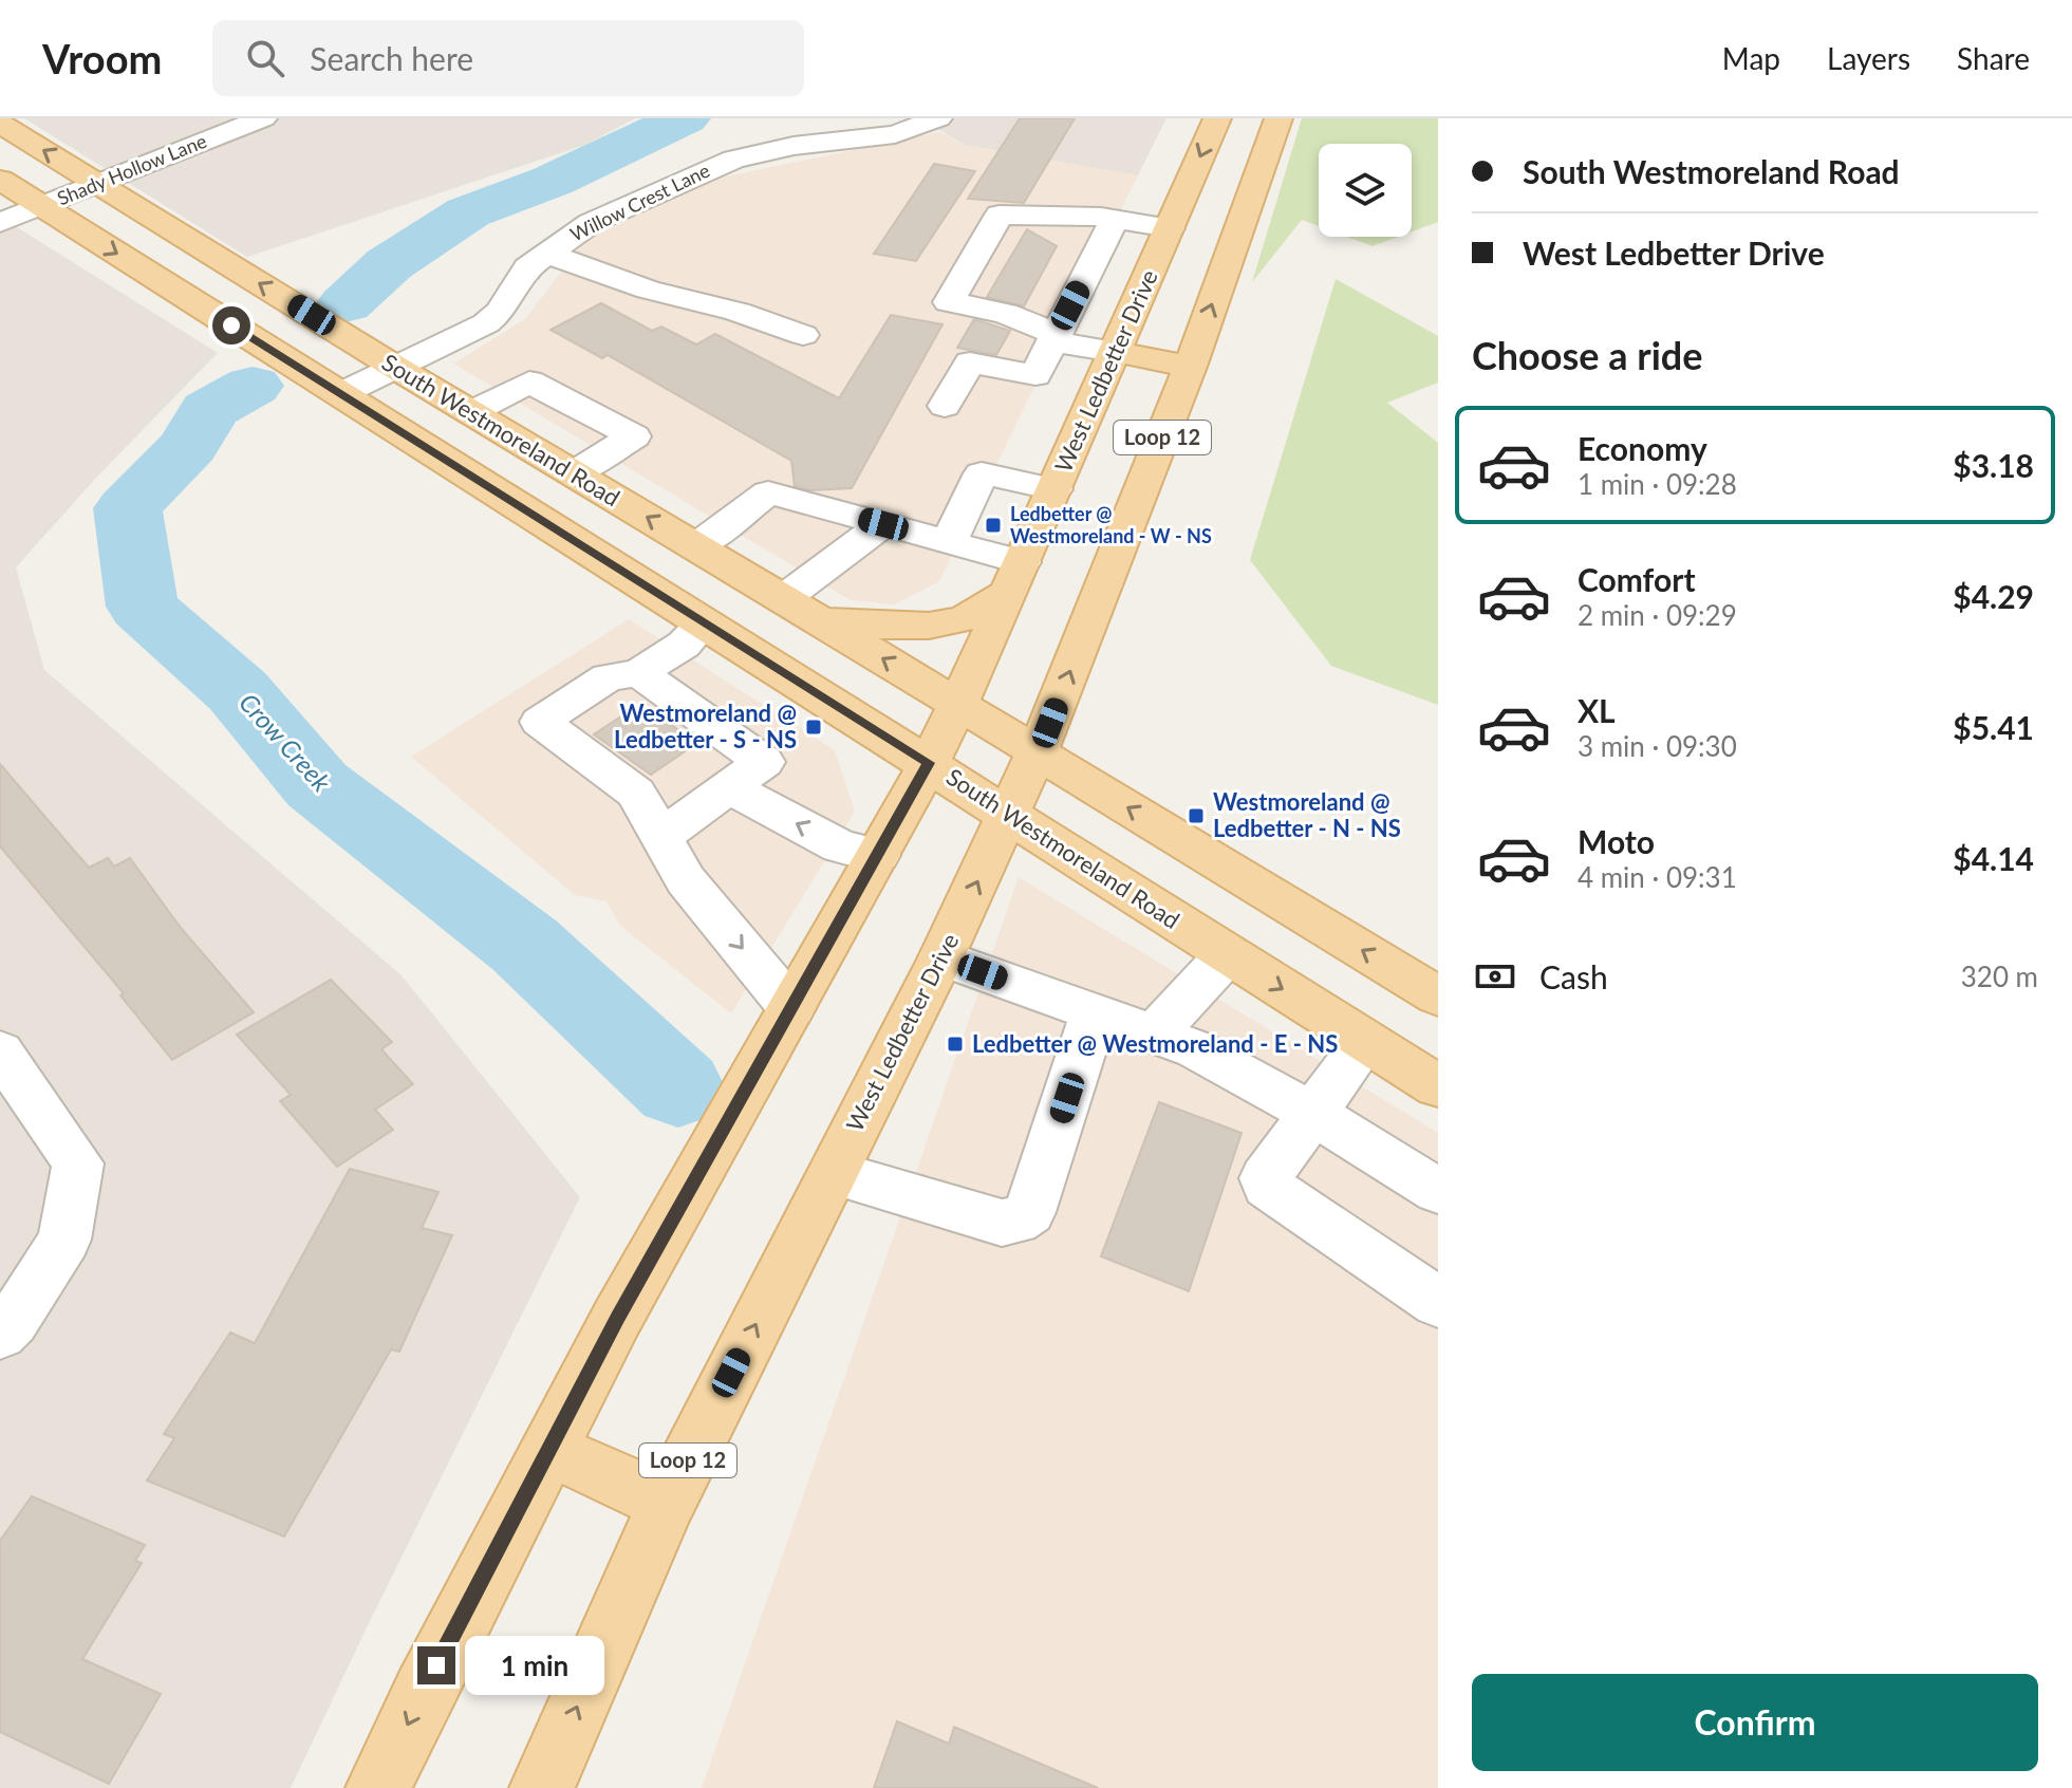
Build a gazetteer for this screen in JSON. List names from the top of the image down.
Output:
{
  "streets": {
    "main road": ["West Ledbetter Drive", "South Westmoreland Road", "Loop 12"],
    "street": ["Shady Hollow Lane", "Willow Crest Lane"]
  },
  "crossings": [
    ["Shady Hollow Lane", "South Westmoreland Road"],
    ["Willow Crest Lane", "South Westmoreland Road"],
    ["West Ledbetter Drive", "South Westmoreland Road"]
  ],
  "water": ["Crow Creek"],
  "places": {
    "transit": [
      "Ledbetter @ Westmoreland - W - NS",
      "Westmoreland @ Ledbetter - S - NS",
      "Westmoreland @ Ledbetter - N - NS",
      "Ledbetter @ Westmoreland - E - NS"
    ]
  },
  "page": {
    "header": "Vroom",
    "search": "Search here",
    "nav": ["Map", "Layers", "Share"],
    "banner": ["South Westmoreland Road", "West Ledbetter Drive"],
    "heading": "Choose a ride",
    "list": [
      {
        "name": "Economy",
        "note": "1 min · 09:28",
        "value": "$3.18"
      },
      {
        "name": "Comfort",
        "note": "2 min · 09:29",
        "value": "$4.29"
      },
      {
        "name": "XL",
        "note": "3 min · 09:30",
        "value": "$5.41"
      },
      {
        "name": "Moto",
        "note": "4 min · 09:31",
        "value": "$4.14"
      }
    ],
    "pay": ["Cash", "320 m"],
    "bubble": "1 min",
    "buttons": "Confirm"
  }
}
